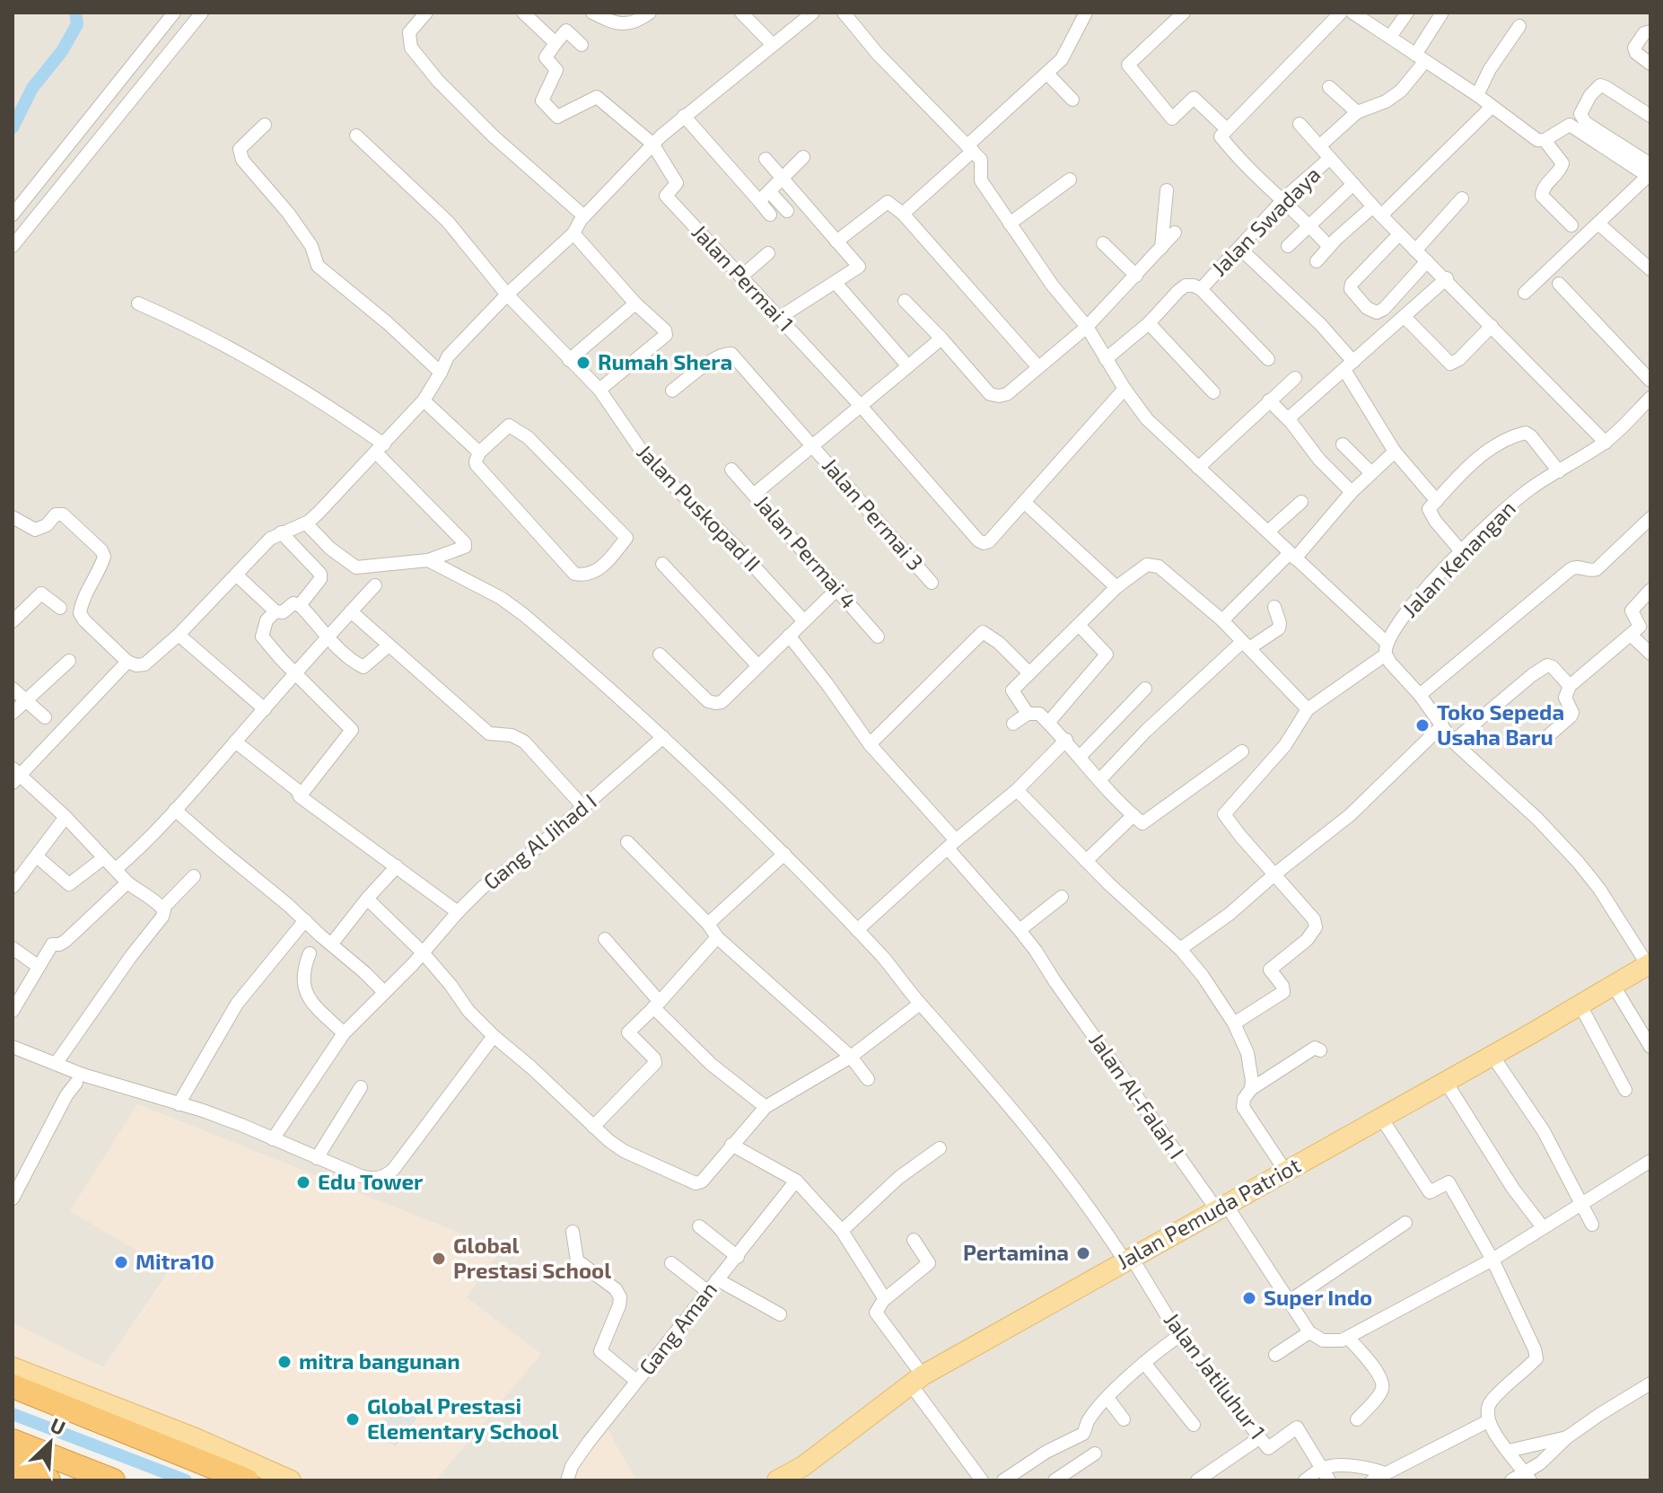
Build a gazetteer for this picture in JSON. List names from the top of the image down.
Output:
{
  "streets": {
    "main road": ["Jalan Pemuda Patriot"],
    "street": [
      "Jalan Swadaya",
      "Jalan Permai 1",
      "Jalan Puskopad II",
      "Jalan Permai 3",
      "Jalan Permai 4",
      "Jalan Kenangan",
      "Gang Al Jihad I",
      "Jalan Al-Falah I",
      "Gang Aman",
      "Jalan Jatiluhur 1"
    ]
  },
  "crossings": [
    ["Gang Al Jihad I", "Jalan Jatiluhur 1"],
    ["Jalan Al-Falah I", "Jalan Pemuda Patriot"],
    ["Jalan Pemuda Patriot", "Jalan Jatiluhur 1"]
  ],
  "places": [
    "Rumah Shera",
    "Toko Sepeda Usaha Baru",
    "Edu Tower",
    "Pertamina",
    "Global Prestasi School",
    "Mitra10",
    "Super Indo",
    "mitra bangunan",
    "Global Prestasi Elementary School"
  ],
  "north": "top right"
}
